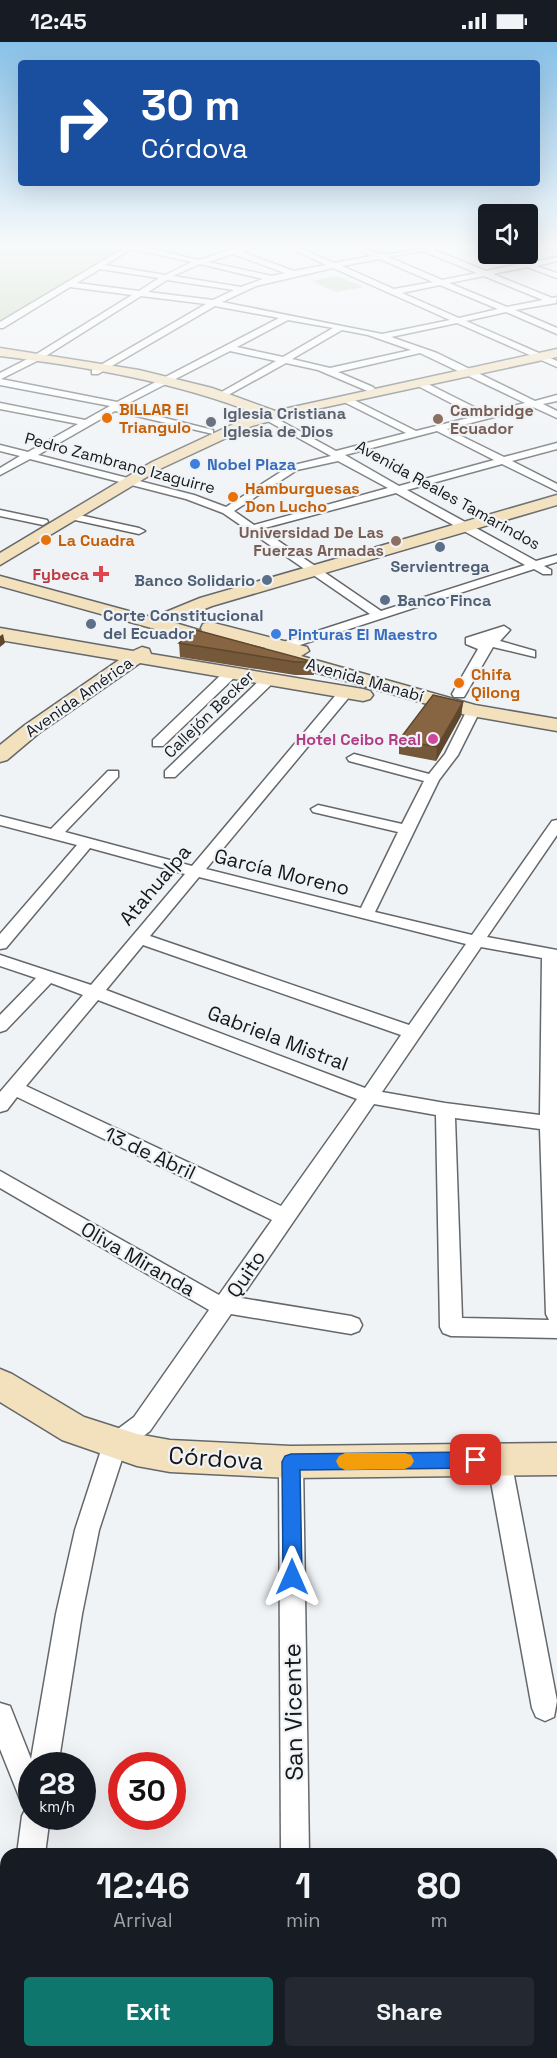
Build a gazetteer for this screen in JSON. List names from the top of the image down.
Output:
{
  "streets": {
    "main road": [
      "Avenida Reales Tamarindos",
      "Avenida Manabí",
      "Avenida América",
      "Córdova"
    ],
    "street": [
      "Pedro Zambrano Izaguirre",
      "Callejón Becker",
      "García Moreno",
      "Atahualpa",
      "Gabriela Mistral",
      "13 de Abril",
      "Oliva Miranda",
      "Quito",
      "San Vicente"
    ]
  },
  "crossings": [
    ["Pedro Zambrano Izaguirre", "Avenida América"],
    ["Avenida Reales Tamarindos", "Avenida América"],
    ["Avenida Manabí", "Avenida América"],
    ["García Moreno", "Atahualpa"],
    ["García Moreno", "Quito"],
    ["Atahualpa", "Gabriela Mistral"],
    ["Atahualpa", "13 de Abril"],
    ["Gabriela Mistral", "Quito"],
    ["13 de Abril", "Quito"],
    ["Oliva Miranda", "Quito"],
    ["Quito", "Córdova"],
    ["Córdova", "San Vicente"]
  ],
  "places": {
    "other": [
      "BILLAR El Triangulo",
      "Cambridge Ecuador",
      "Iglesia Cristiana Iglesia de Dios",
      "Nobel Plaza",
      "Hamburguesas Don Lucho",
      "La Cuadra",
      "Universidad De Las Fuerzas Armadas",
      "Servientrega",
      "Banco Solidario",
      "Banco Finca",
      "Corte Constitucional del Ecuador",
      "Pinturas El Maestro",
      "Chifa Qilong",
      "Hotel Ceibo Real"
    ],
    "health": ["Fybeca"]
  },
  "page": {
    "status": "12:45",
    "turn": ["30 m", "Córdova"],
    "speed": "28 km/h",
    "limit": "30",
    "eta": [
      "12:46",
      "Arrival",
      "1",
      "min",
      "80",
      "m"
    ],
    "buttons": ["Exit", "Share"]
  }
}
